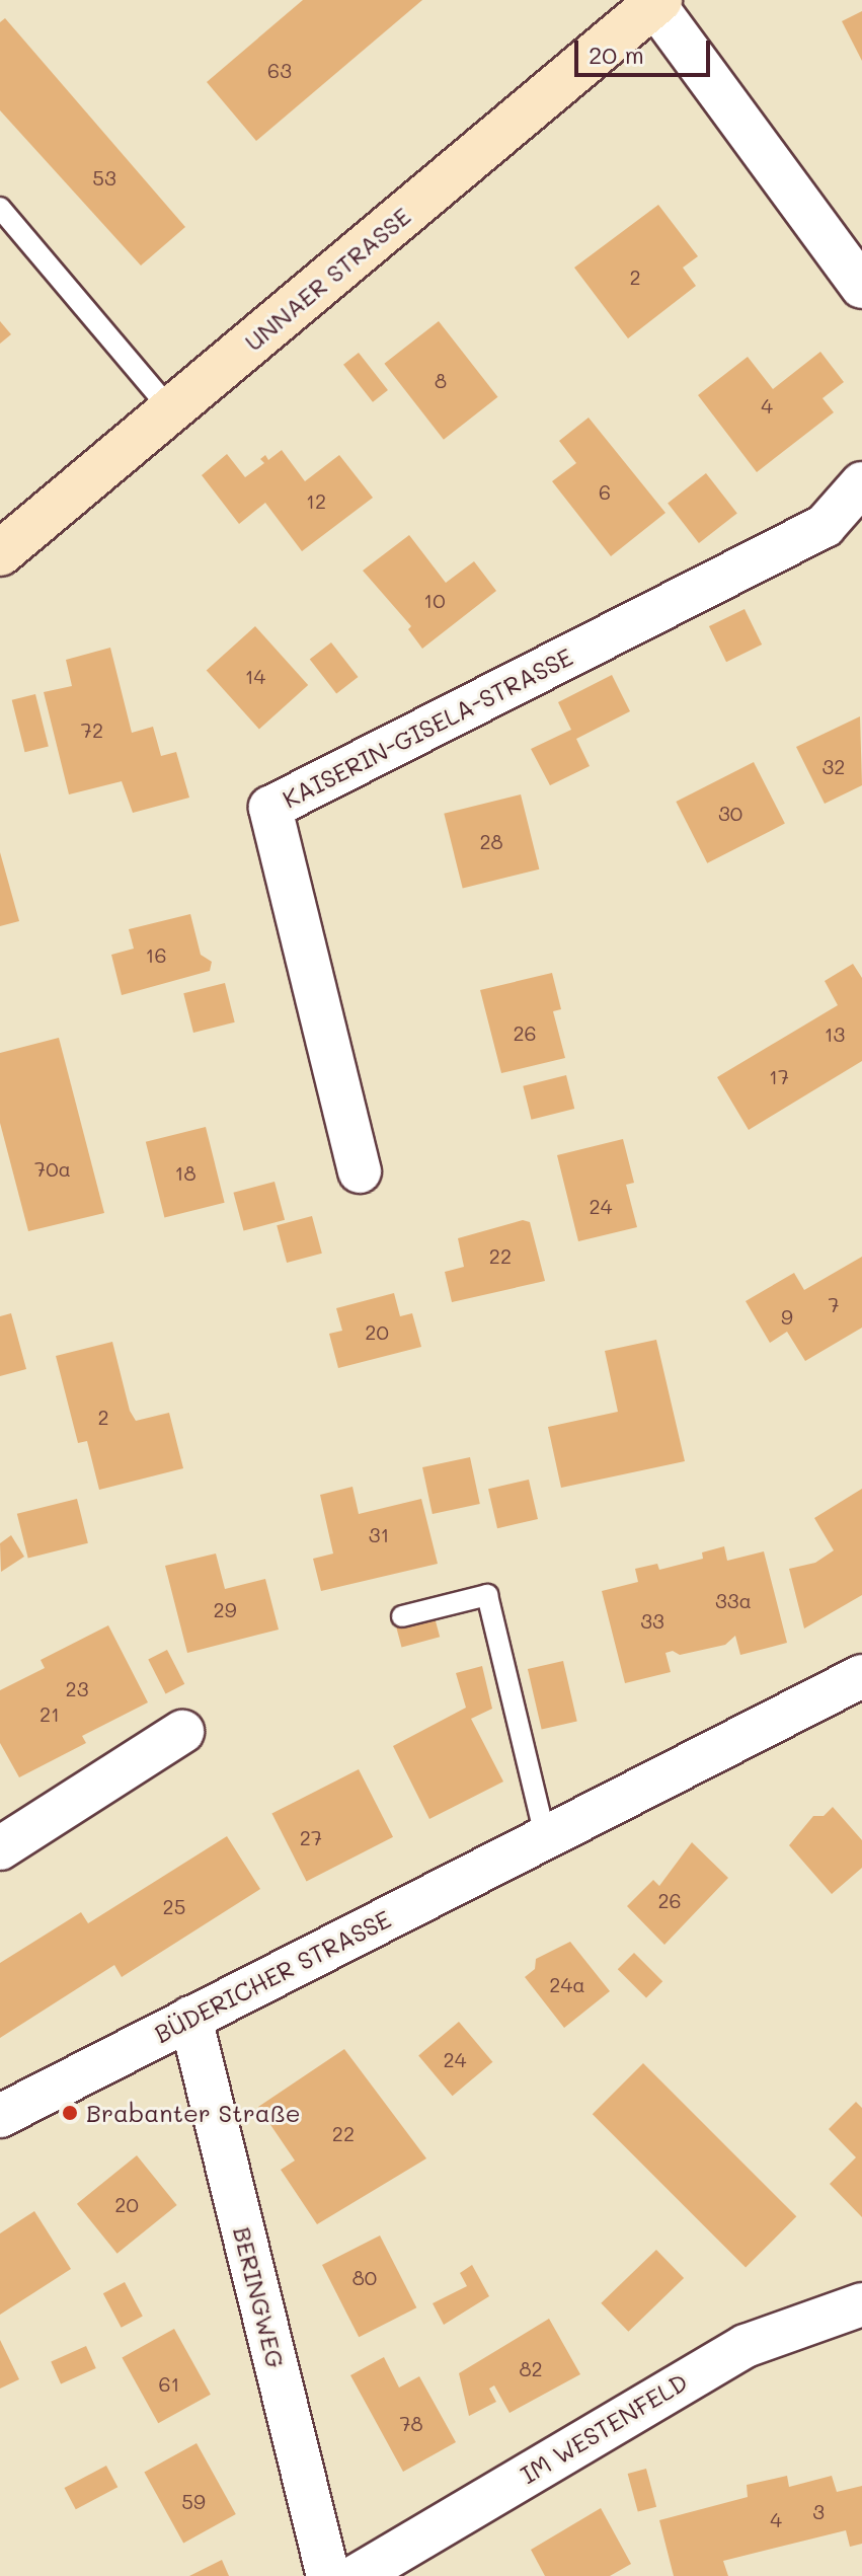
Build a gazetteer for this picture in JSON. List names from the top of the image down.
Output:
{
  "streets": {
    "street": [
      "UNNAER STRASSE",
      "KAISERIN-GISELA-STRASSE",
      "BÜDERICHER STRASSE",
      "BERINGWEG",
      "IM WESTENFELD"
    ]
  },
  "crossings": [
    ["BÜDERICHER STRASSE", "BERINGWEG"]
  ],
  "places": ["Brabanter Straße"],
  "house_numbers": [
    "63",
    "53",
    "2",
    "8",
    "4",
    "6",
    "12",
    "10",
    "14",
    "72",
    "32",
    "30",
    "28",
    "16",
    "26",
    "13",
    "17",
    "70a",
    "18",
    "24",
    "22",
    "7",
    "9",
    "20",
    "2",
    "31",
    "33a",
    "29",
    "33",
    "23",
    "21",
    "27",
    "26",
    "25",
    "24a",
    "24",
    "22",
    "20",
    "80",
    "82",
    "61",
    "78",
    "59",
    "3",
    "4"
  ],
  "scale_bar": "20 m"
}
